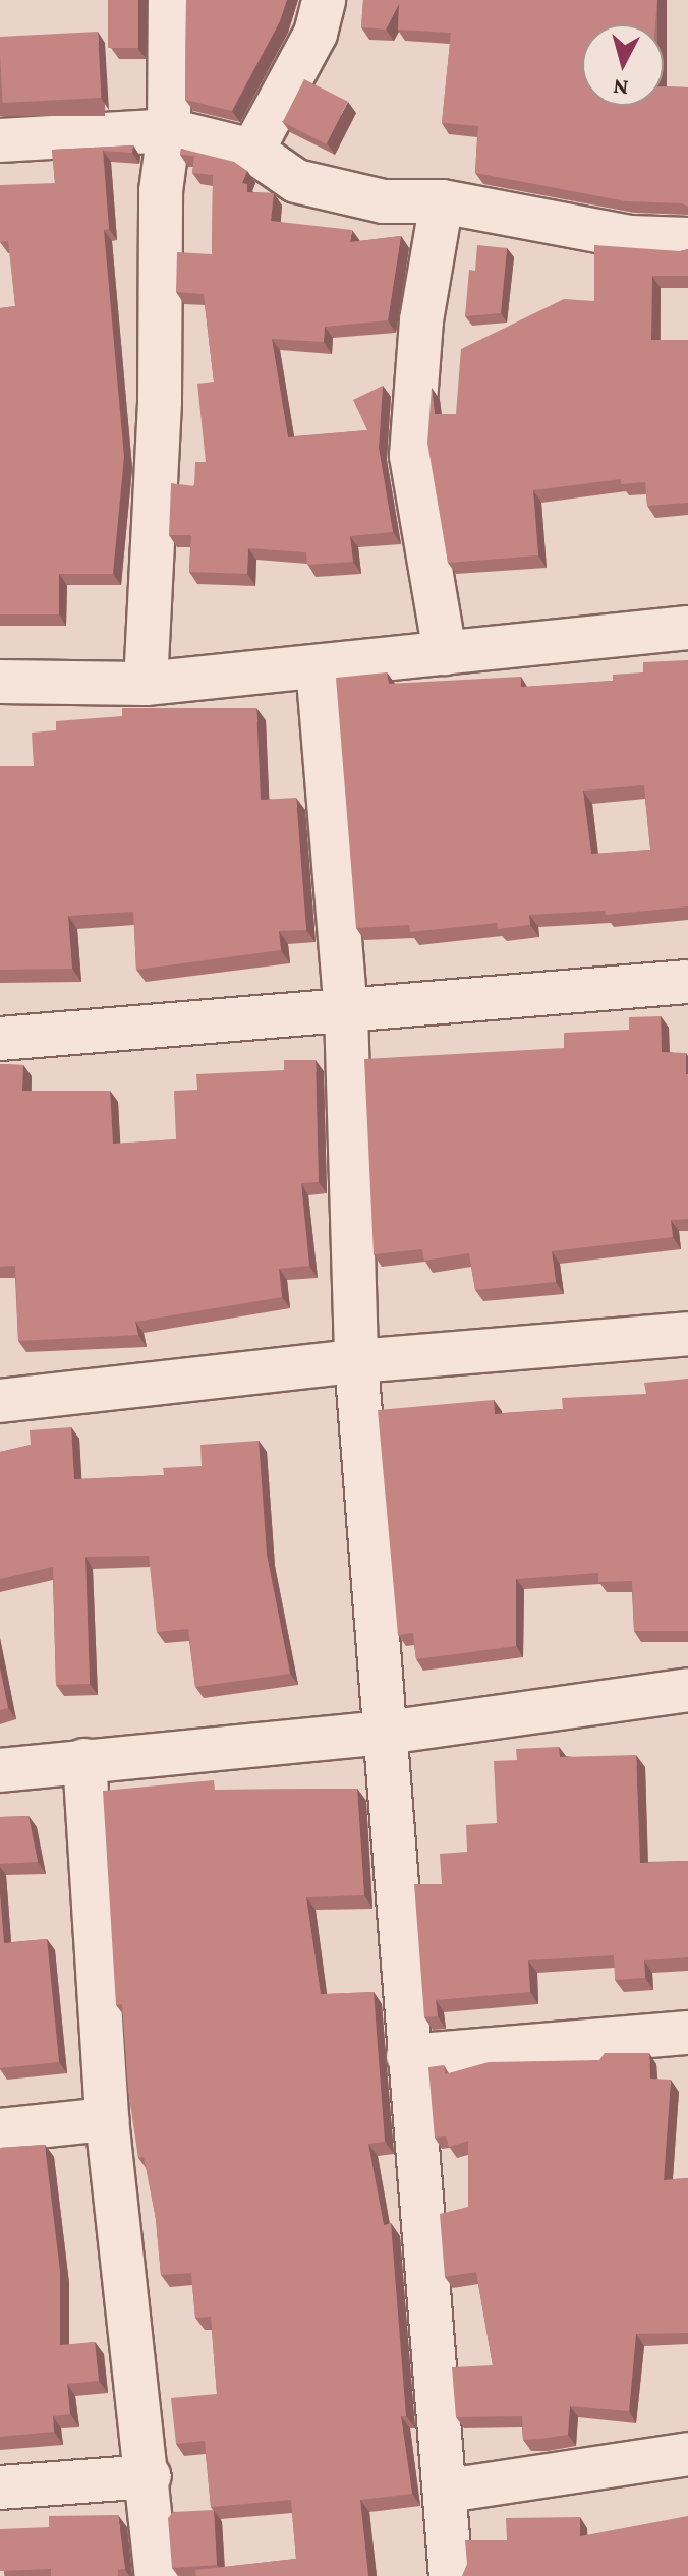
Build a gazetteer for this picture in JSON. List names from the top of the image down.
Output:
{
  "north": "bottom"
}
